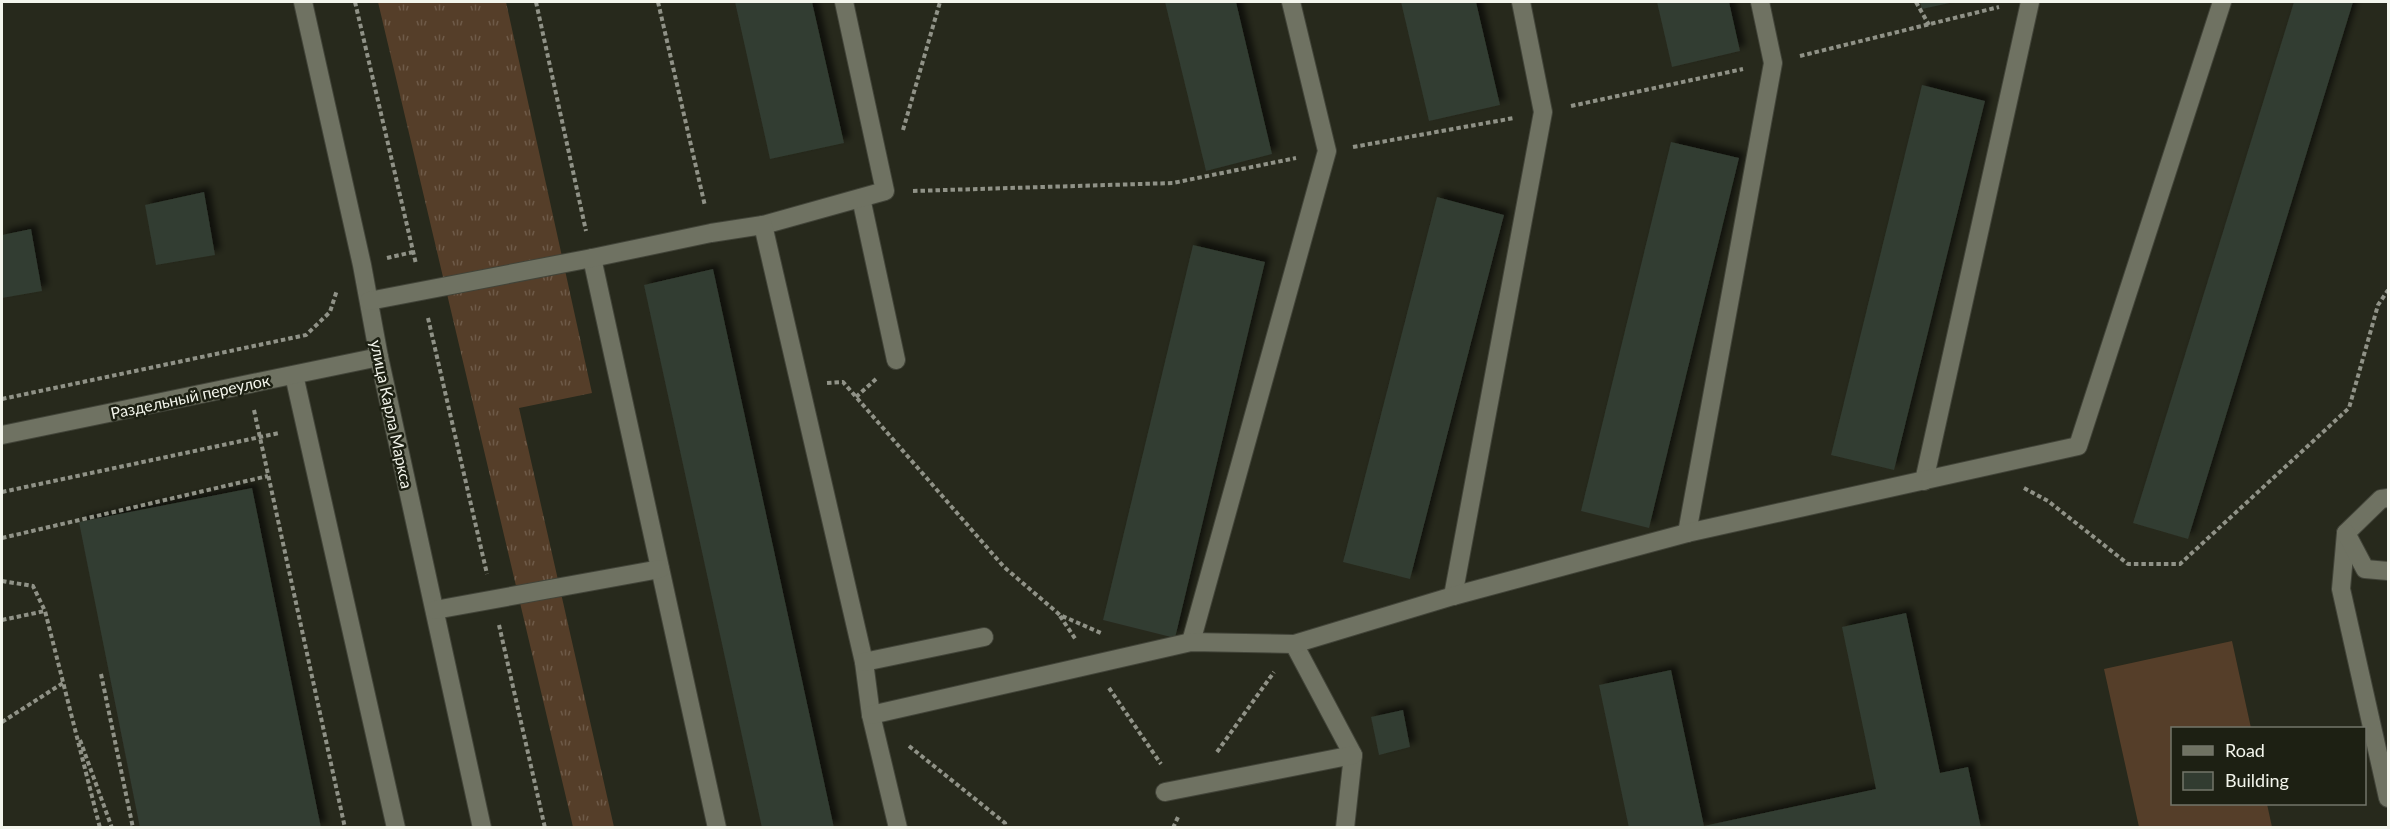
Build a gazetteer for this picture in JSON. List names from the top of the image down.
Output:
{
  "streets": {
    "street": ["Раздельный переулок", "улица Карла Маркса"]
  },
  "crossings": [
    ["Раздельный переулок", "улица Карла Маркса"]
  ],
  "legend": ["Road", "Building"]
}
